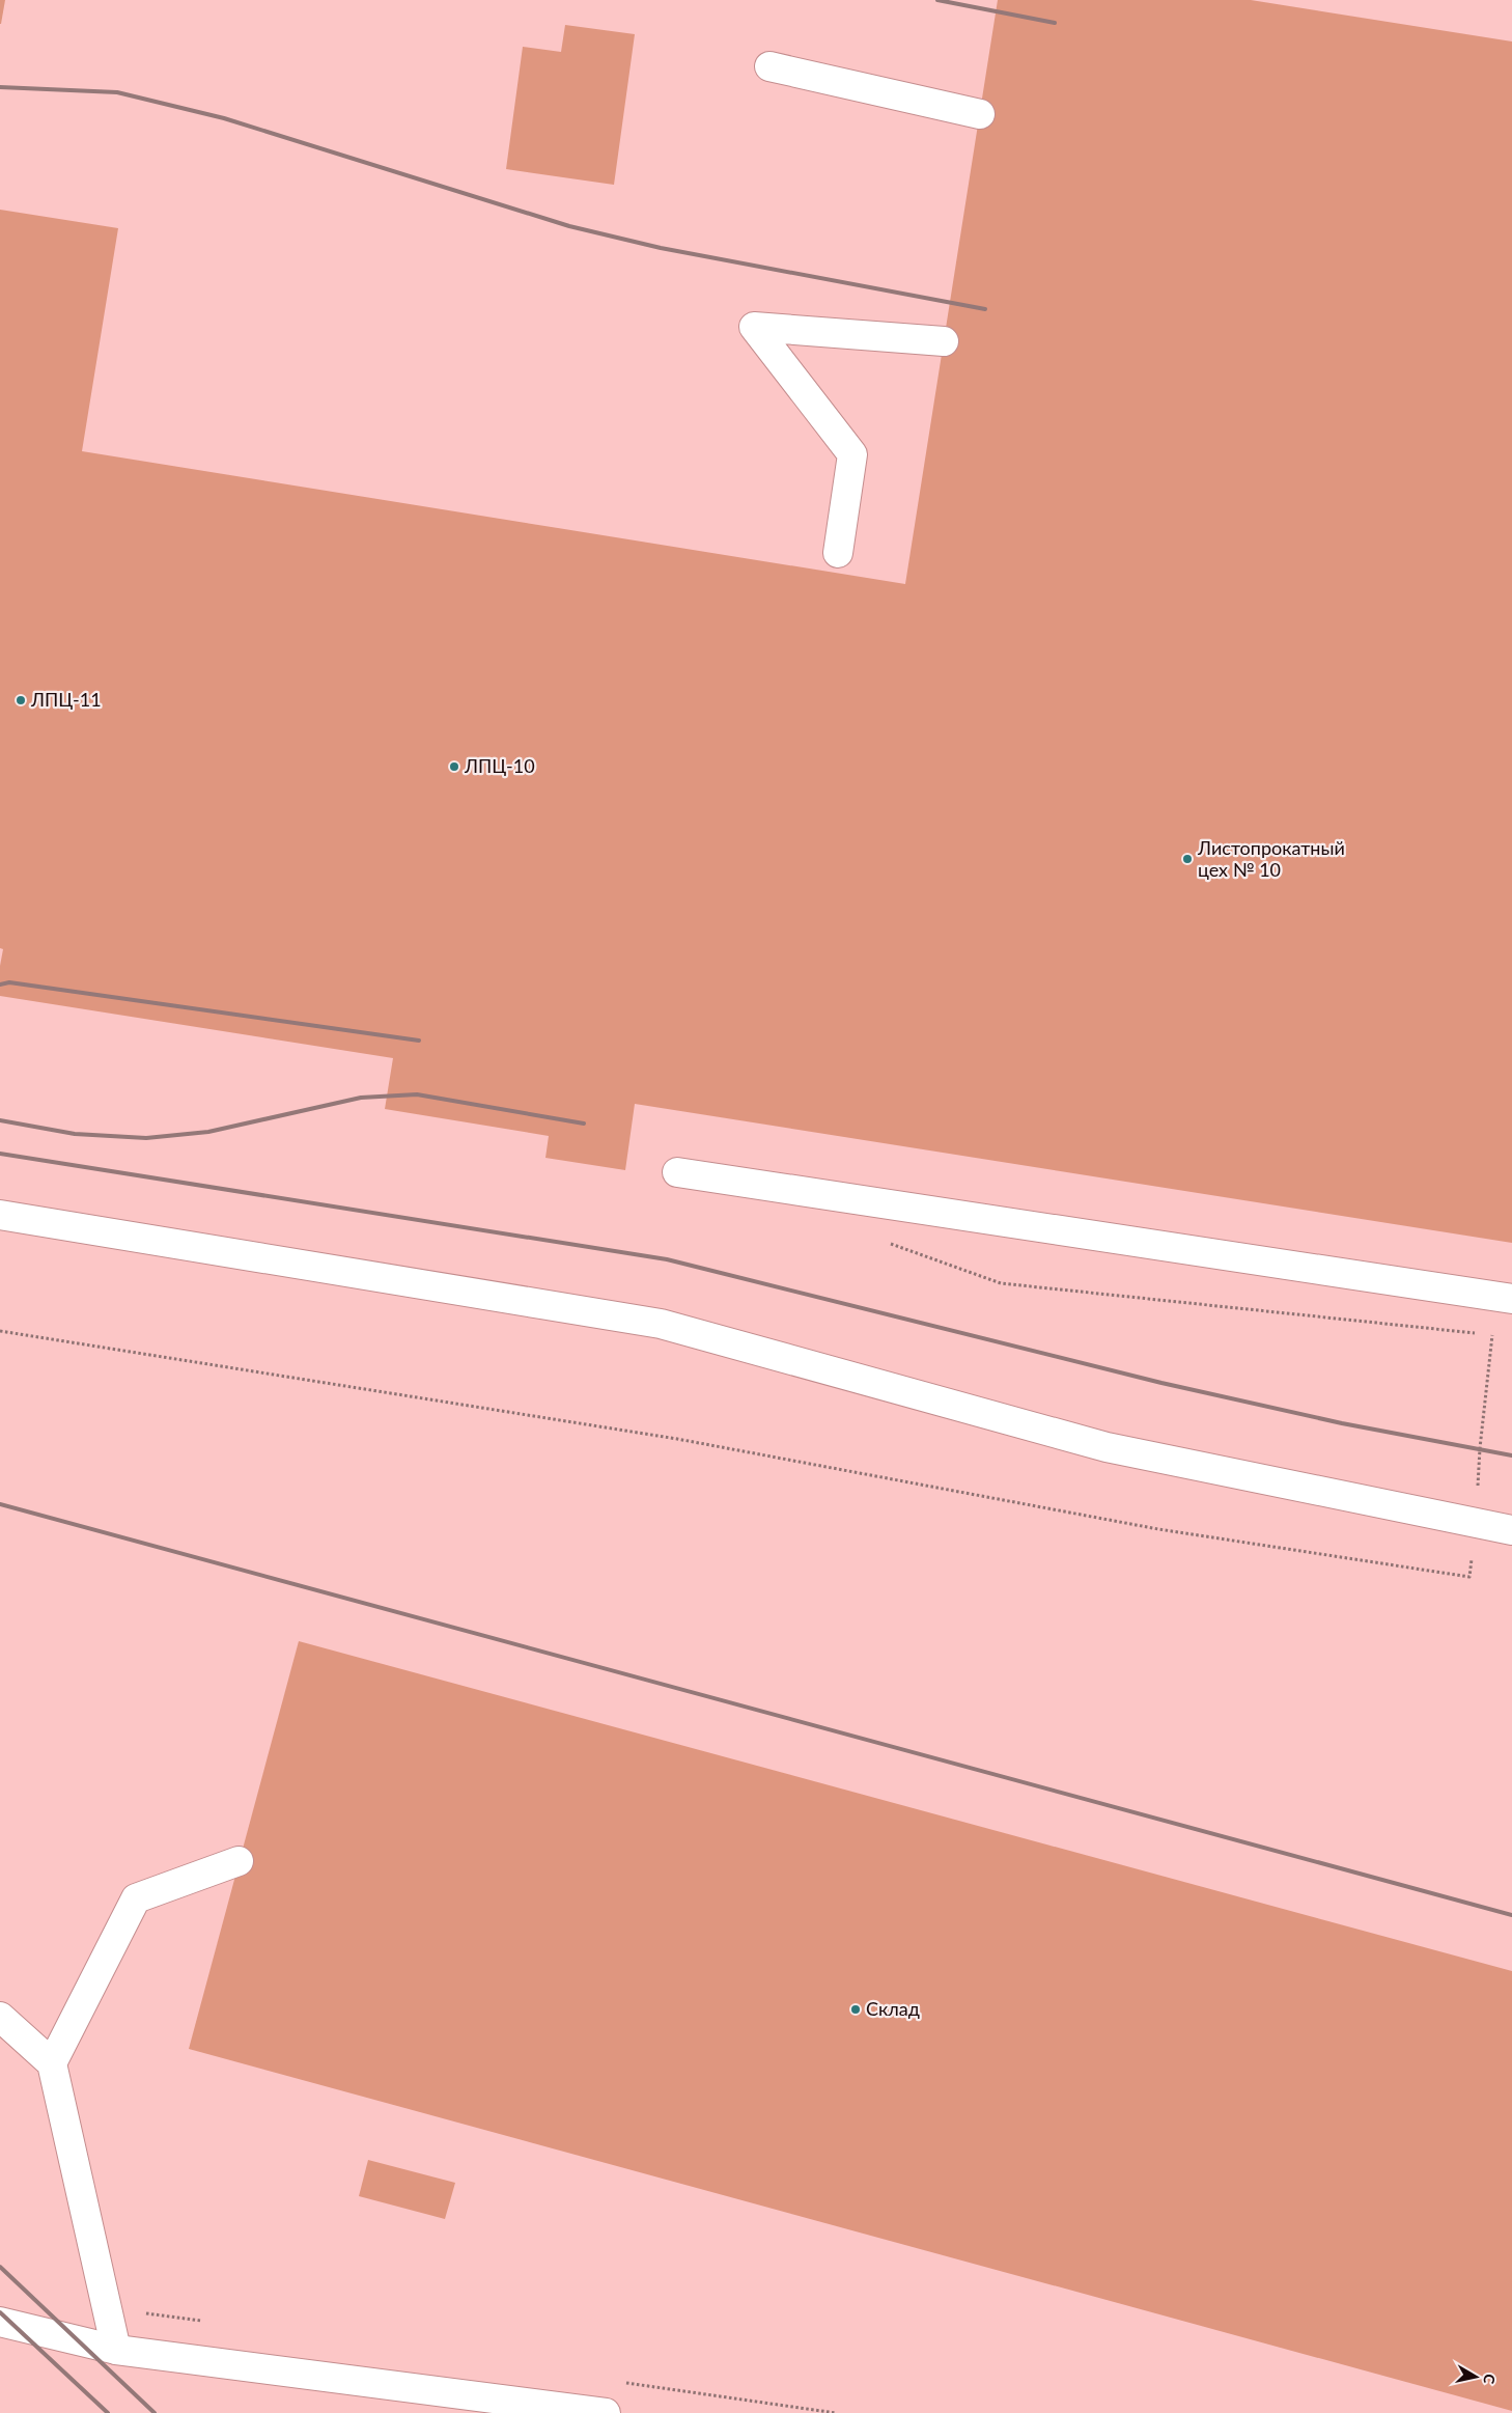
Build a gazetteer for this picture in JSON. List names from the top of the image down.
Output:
{
  "places": [
    "ЛПЦ-11",
    "ЛПЦ-10",
    "Листопрокатный цех № 10",
    "Склад"
  ],
  "north": "right"
}
